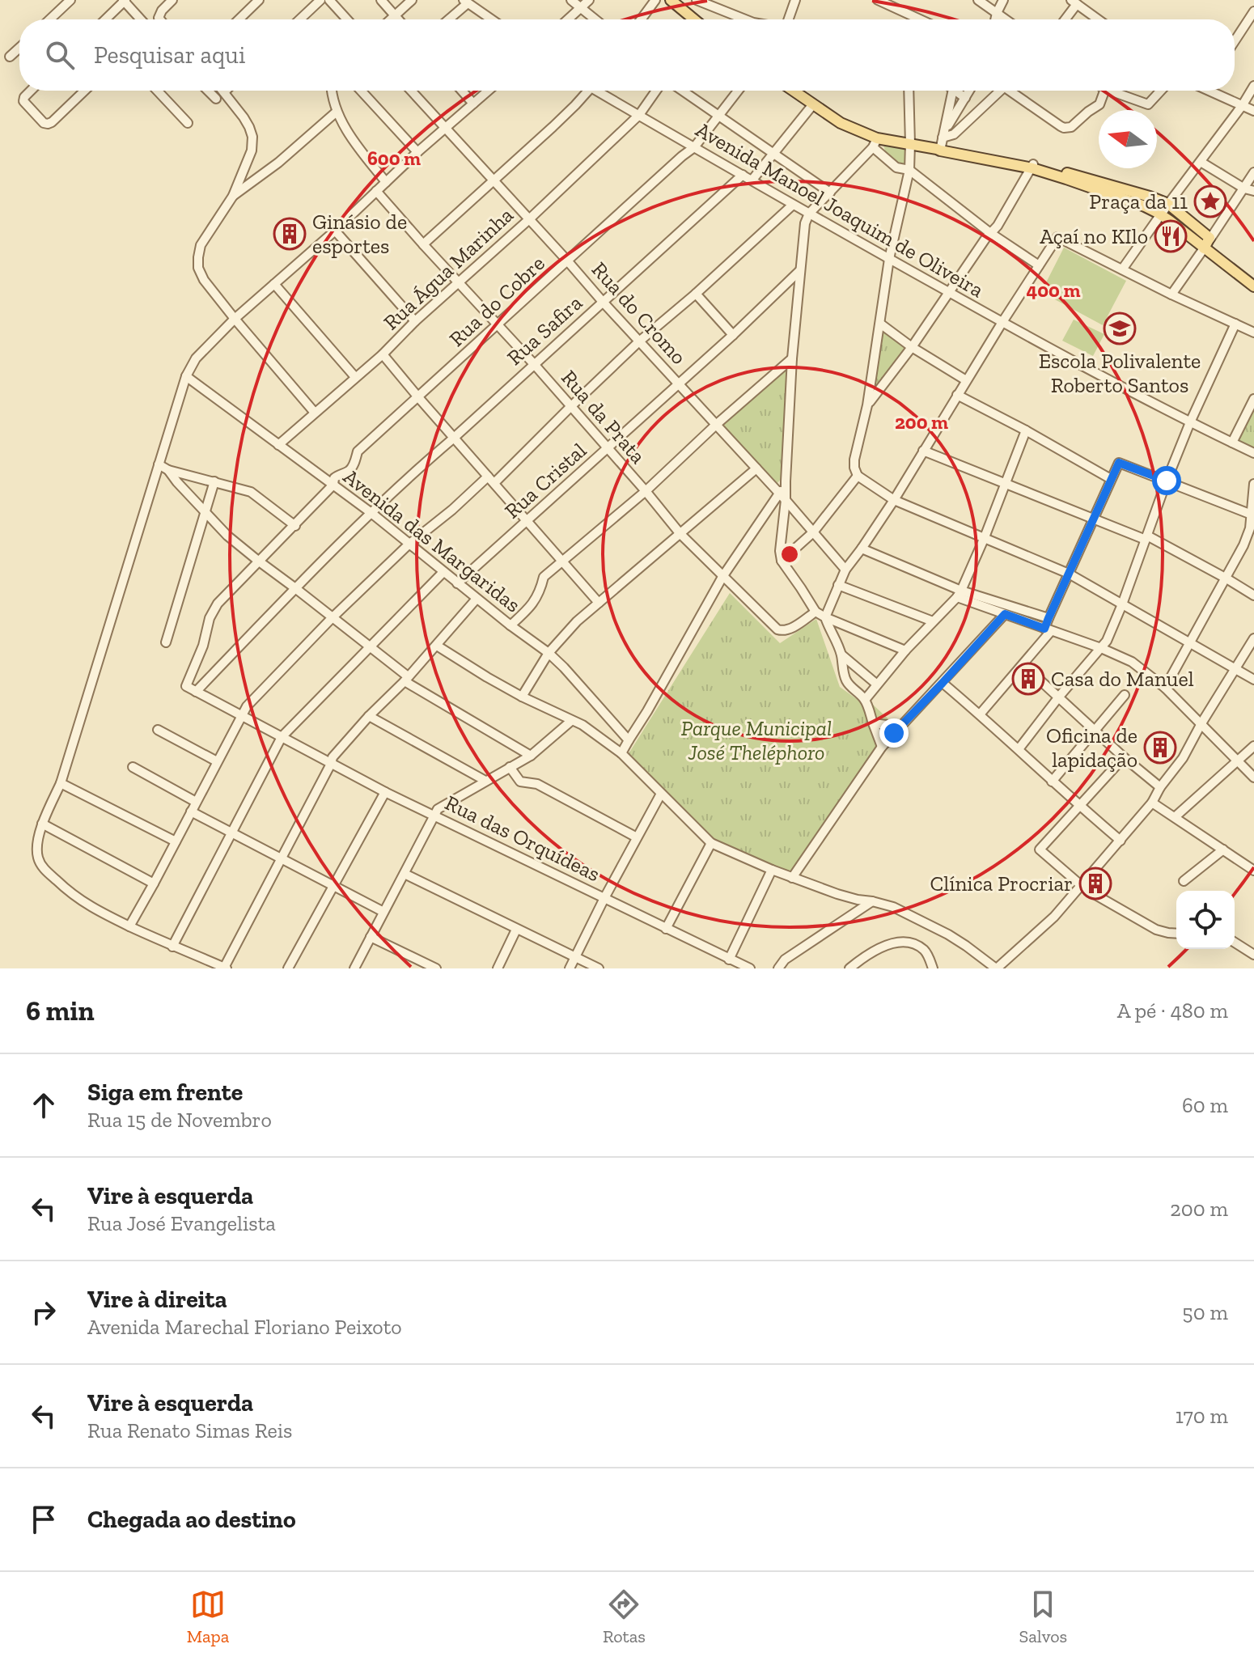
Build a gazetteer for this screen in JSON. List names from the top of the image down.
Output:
{
  "streets": {
    "street": [
      "Avenida Manoel Joaquim de Oliveira",
      "Rua Água Marinha",
      "Rua do Cobre",
      "Rua do Cromo",
      "Rua Safira",
      "Rua da Prata",
      "Rua Cristal",
      "Avenida das Margaridas",
      "Rua das Orquídeas"
    ]
  },
  "crossings": [
    ["Avenida Manoel Joaquim de Oliveira", "Rua Água Marinha"],
    ["Avenida Manoel Joaquim de Oliveira", "Rua do Cobre"],
    ["Avenida Manoel Joaquim de Oliveira", "Rua Safira"],
    ["Rua Água Marinha", "Rua do Cromo"],
    ["Rua Água Marinha", "Rua da Prata"],
    ["Rua Água Marinha", "Avenida das Margaridas"],
    ["Rua do Cobre", "Rua do Cromo"],
    ["Rua do Cobre", "Rua da Prata"],
    ["Rua do Cobre", "Avenida das Margaridas"],
    ["Rua do Cobre", "Rua das Orquídeas"],
    ["Rua do Cromo", "Rua Safira"],
    ["Rua do Cromo", "Rua Cristal"],
    ["Rua Safira", "Rua da Prata"],
    ["Rua Safira", "Avenida das Margaridas"],
    ["Rua Safira", "Rua das Orquídeas"],
    ["Rua da Prata", "Rua Cristal"],
    ["Rua Cristal", "Avenida das Margaridas"]
  ],
  "parks": ["Parque Municipal José Theléphoro"],
  "places": {
    "place": ["Praça da 11"],
    "building": [
      "Ginásio de esportes",
      "Casa do Manuel",
      "Oficina de lapidação",
      "Clínica Procriar"
    ],
    "restaurant": ["Açaí no KIlo"],
    "school or university": ["Escola Polivalente Roberto Santos"]
  },
  "north": "left",
  "page": {
    "search": "Pesquisar aqui",
    "heading": ["6 min", "A pé · 480 m"],
    "list": [
      ["Siga em frente", "Rua 15 de Novembro", "60 m"],
      ["Vire à esquerda", "Rua José Evangelista", "200 m"],
      ["Vire à direita", "Avenida Marechal Floriano Peixoto", "50 m"],
      ["Vire à esquerda", "Rua Renato Simas Reis", "170 m"],
      "Chegada ao destino"
    ],
    "nav": ["Mapa", "Rotas", "Salvos"]
  },
  "rings": ["600 m", "400 m", "200 m"]
}
